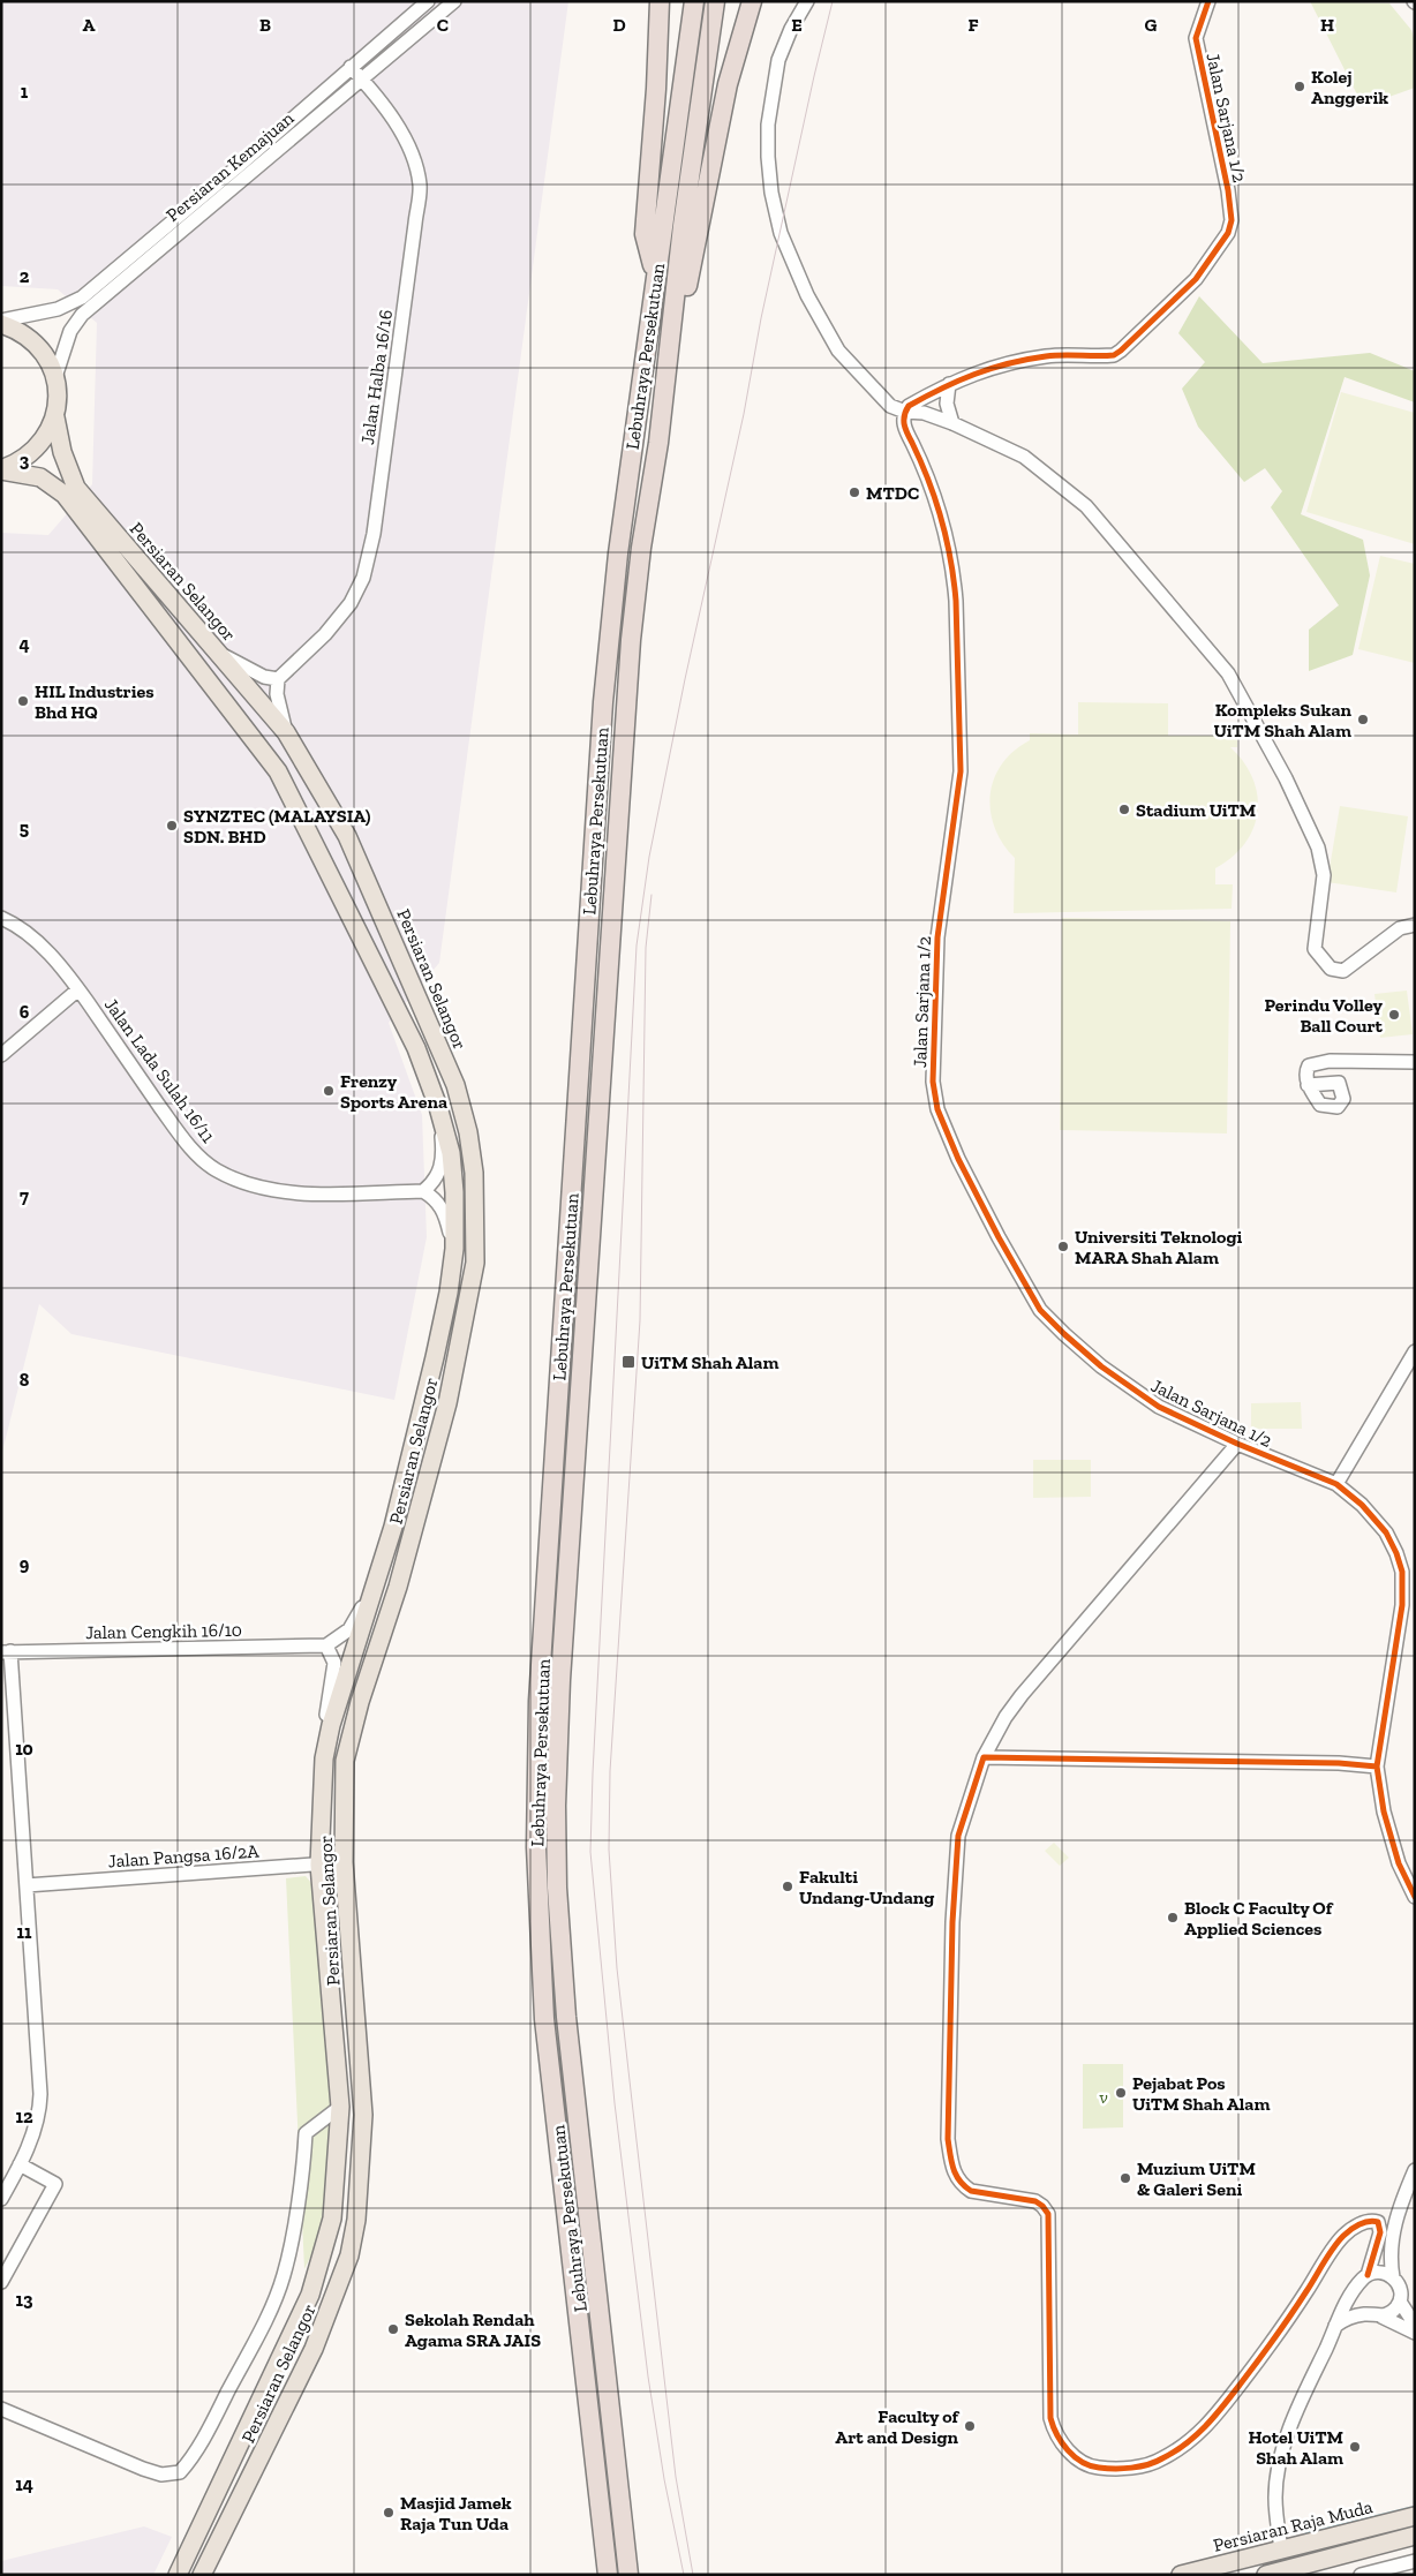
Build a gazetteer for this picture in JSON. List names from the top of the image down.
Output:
{
  "streets": {
    "highway": ["Lebuhraya Persekutuan"],
    "main road": ["Persiaran Selangor", "Persiaran Raja Muda"],
    "street": [
      "Jalan Sarjana 1/2",
      "Persiaran Kemajuan",
      "Jalan Halba 16/16",
      "Jalan Lada Sulah 16/11",
      "Jalan Cengkih 16/10",
      "Jalan Pangsa 16/2A"
    ]
  },
  "crossings": [
    ["Persiaran Kemajuan", "Jalan Halba 16/16"],
    ["Persiaran Selangor", "Jalan Pangsa 16/2A"]
  ],
  "parks": ["v"],
  "places": {
    "other": [
      "Kolej Anggerik",
      "MTDC",
      "HIL Industries Bhd HQ",
      "Kompleks Sukan UiTM Shah Alam",
      "Stadium UiTM",
      "SYNZTEC (MALAYSIA) SDN. BHD",
      "Perindu Volley Ball Court",
      "Frenzy Sports Arena",
      "Universiti Teknologi MARA Shah Alam",
      "Fakulti Undang-Undang",
      "Block C Faculty Of Applied Sciences",
      "Pejabat Pos UiTM Shah Alam",
      "Muzium UiTM & Galeri Seni",
      "Sekolah Rendah Agama SRA JAIS",
      "Faculty of Art and Design",
      "Hotel UiTM Shah Alam",
      "Masjid Jamek Raja Tun Uda"
    ],
    "transit": ["UiTM Shah Alam"]
  },
  "grid": {
    "columns": [
      "A",
      "B",
      "C",
      "D",
      "E",
      "F",
      "G",
      "H"
    ],
    "rows": [
      "1",
      "2",
      "3",
      "4",
      "5",
      "6",
      "7",
      "8",
      "9",
      "10",
      "11",
      "12",
      "13",
      "14"
    ]
  }
}
